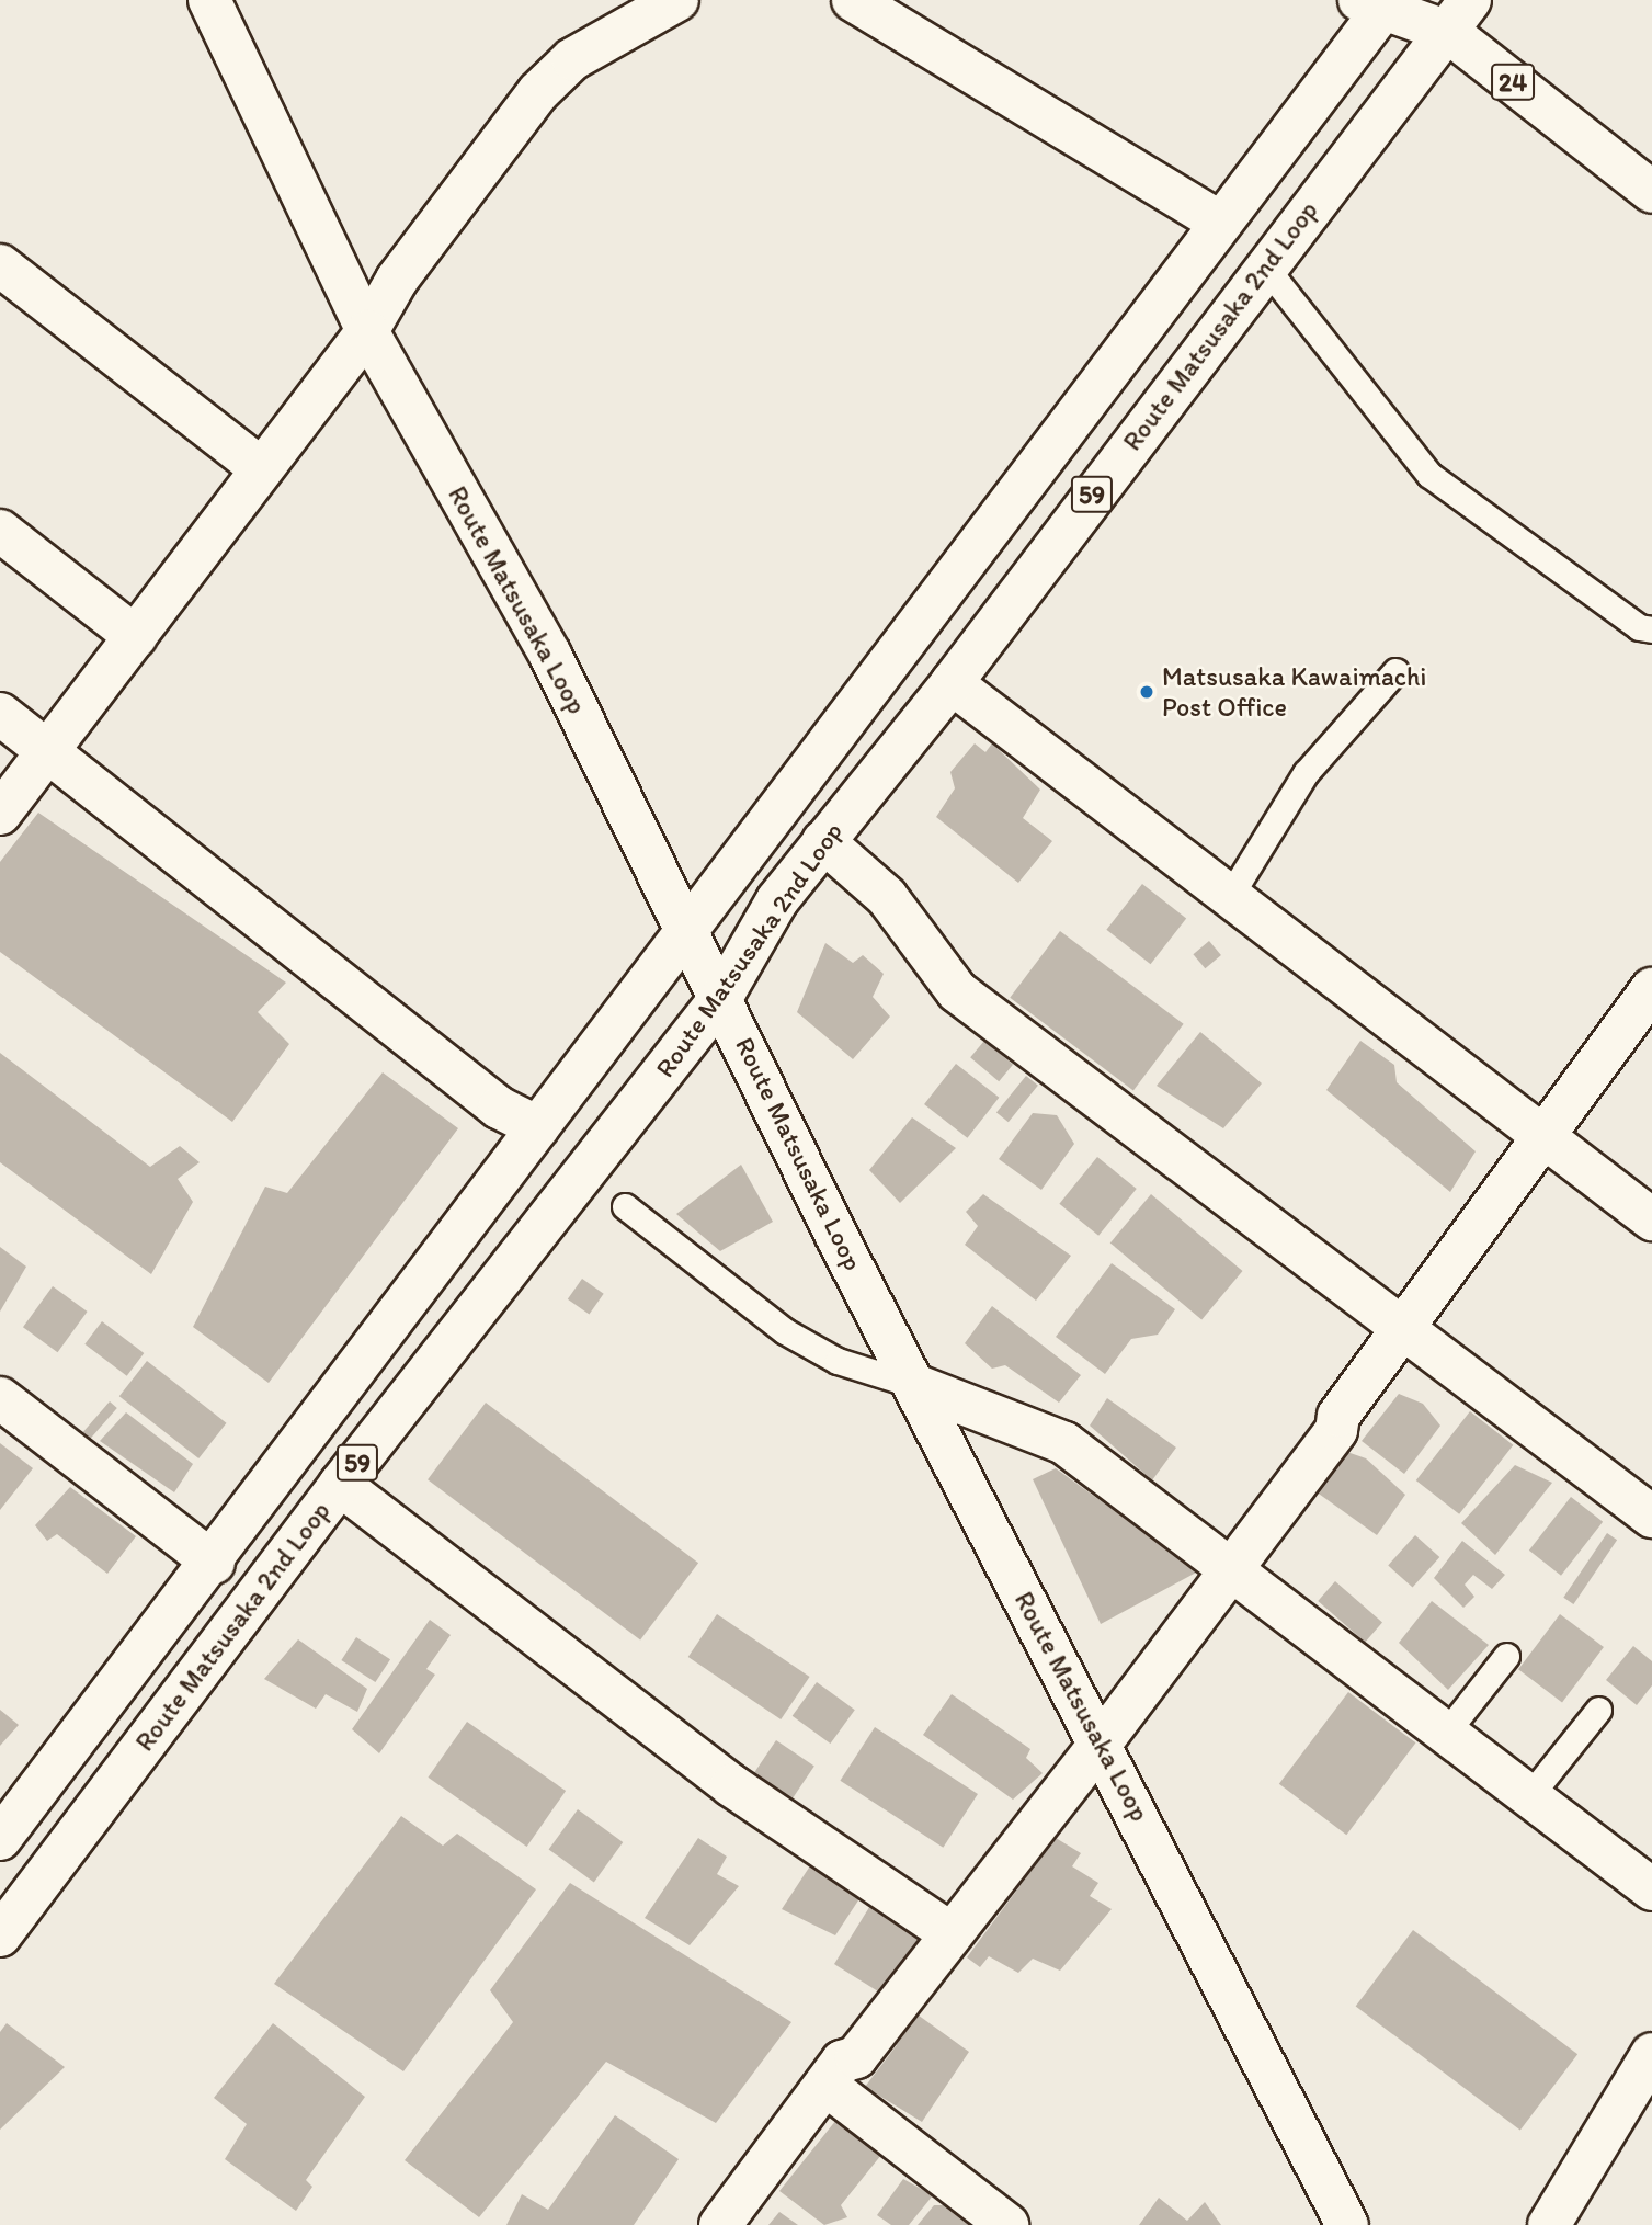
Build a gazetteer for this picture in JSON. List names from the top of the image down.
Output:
{
  "streets": {
    "street": [
      "24",
      "Route Matsusaka 2nd Loop",
      "59",
      "Route Matsusaka Loop"
    ]
  },
  "crossings": [
    ["24", "Route Matsusaka 2nd Loop"],
    ["Route Matsusaka 2nd Loop", "Route Matsusaka Loop"]
  ],
  "places": ["Matsusaka Kawaimachi Post Office"]
}
